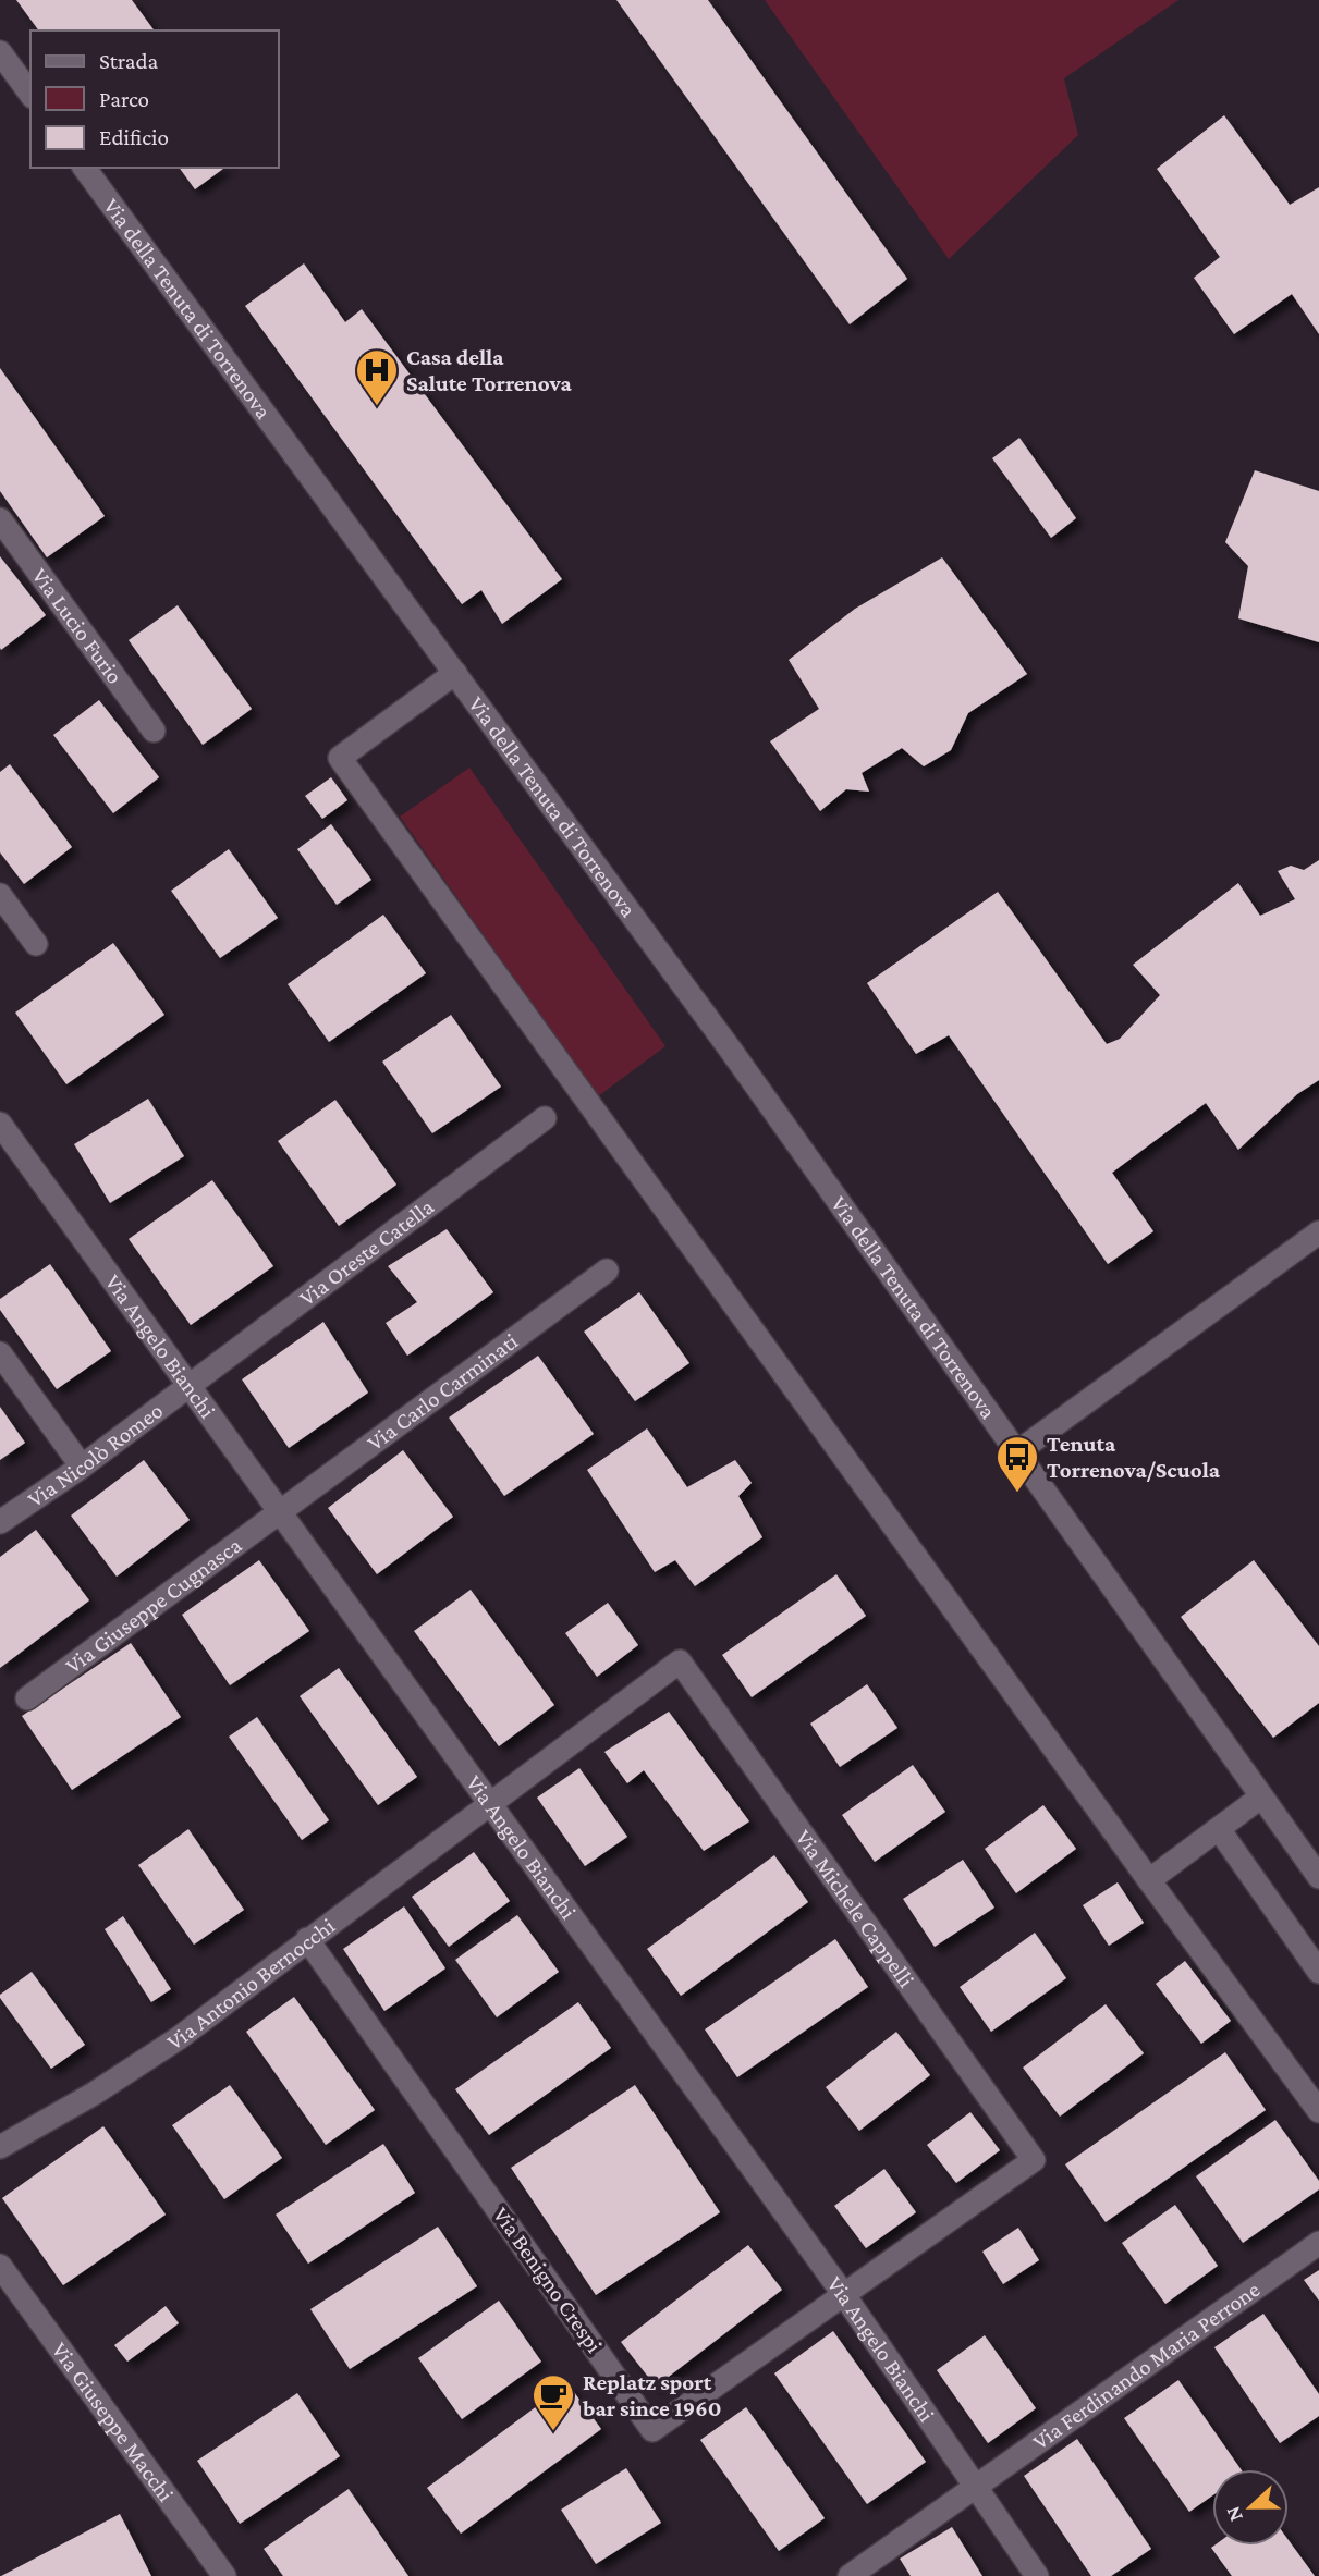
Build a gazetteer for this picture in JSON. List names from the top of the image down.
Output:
{
  "streets": {
    "street": [
      "Via della Tenuta di Torrenova",
      "Via Lucio Furio",
      "Via Oreste Catella",
      "Via Angelo Bianchi",
      "Via Carlo Carminati",
      "Via Nicolò Romeo",
      "Via Giuseppe Cugnasca",
      "Via Michele Cappelli",
      "Via Antonio Bernocchi",
      "Via Benigno Crespi",
      "Via Ferdinando Maria Perrone",
      "Via Giuseppe Macchi"
    ]
  },
  "crossings": [
    ["Via Oreste Catella", "Via Angelo Bianchi"],
    ["Via Oreste Catella", "Via Nicolò Romeo"],
    ["Via Angelo Bianchi", "Via Carlo Carminati"],
    ["Via Angelo Bianchi", "Via Nicolò Romeo"],
    ["Via Angelo Bianchi", "Via Giuseppe Cugnasca"],
    ["Via Angelo Bianchi", "Via Michele Cappelli"],
    ["Via Angelo Bianchi", "Via Antonio Bernocchi"],
    ["Via Angelo Bianchi", "Via Benigno Crespi"],
    ["Via Angelo Bianchi", "Via Ferdinando Maria Perrone"],
    ["Via Carlo Carminati", "Via Giuseppe Cugnasca"],
    ["Via Michele Cappelli", "Via Antonio Bernocchi"],
    ["Via Michele Cappelli", "Via Benigno Crespi"],
    ["Via Antonio Bernocchi", "Via Benigno Crespi"]
  ],
  "places": {
    "hospital": ["Casa della Salute Torrenova"],
    "bus stop": ["Tenuta Torrenova/Scuola"],
    "cafe": ["Replatz sport bar since 1960"]
  },
  "legend": ["Strada", "Parco", "Edificio"],
  "north": "left"
}
